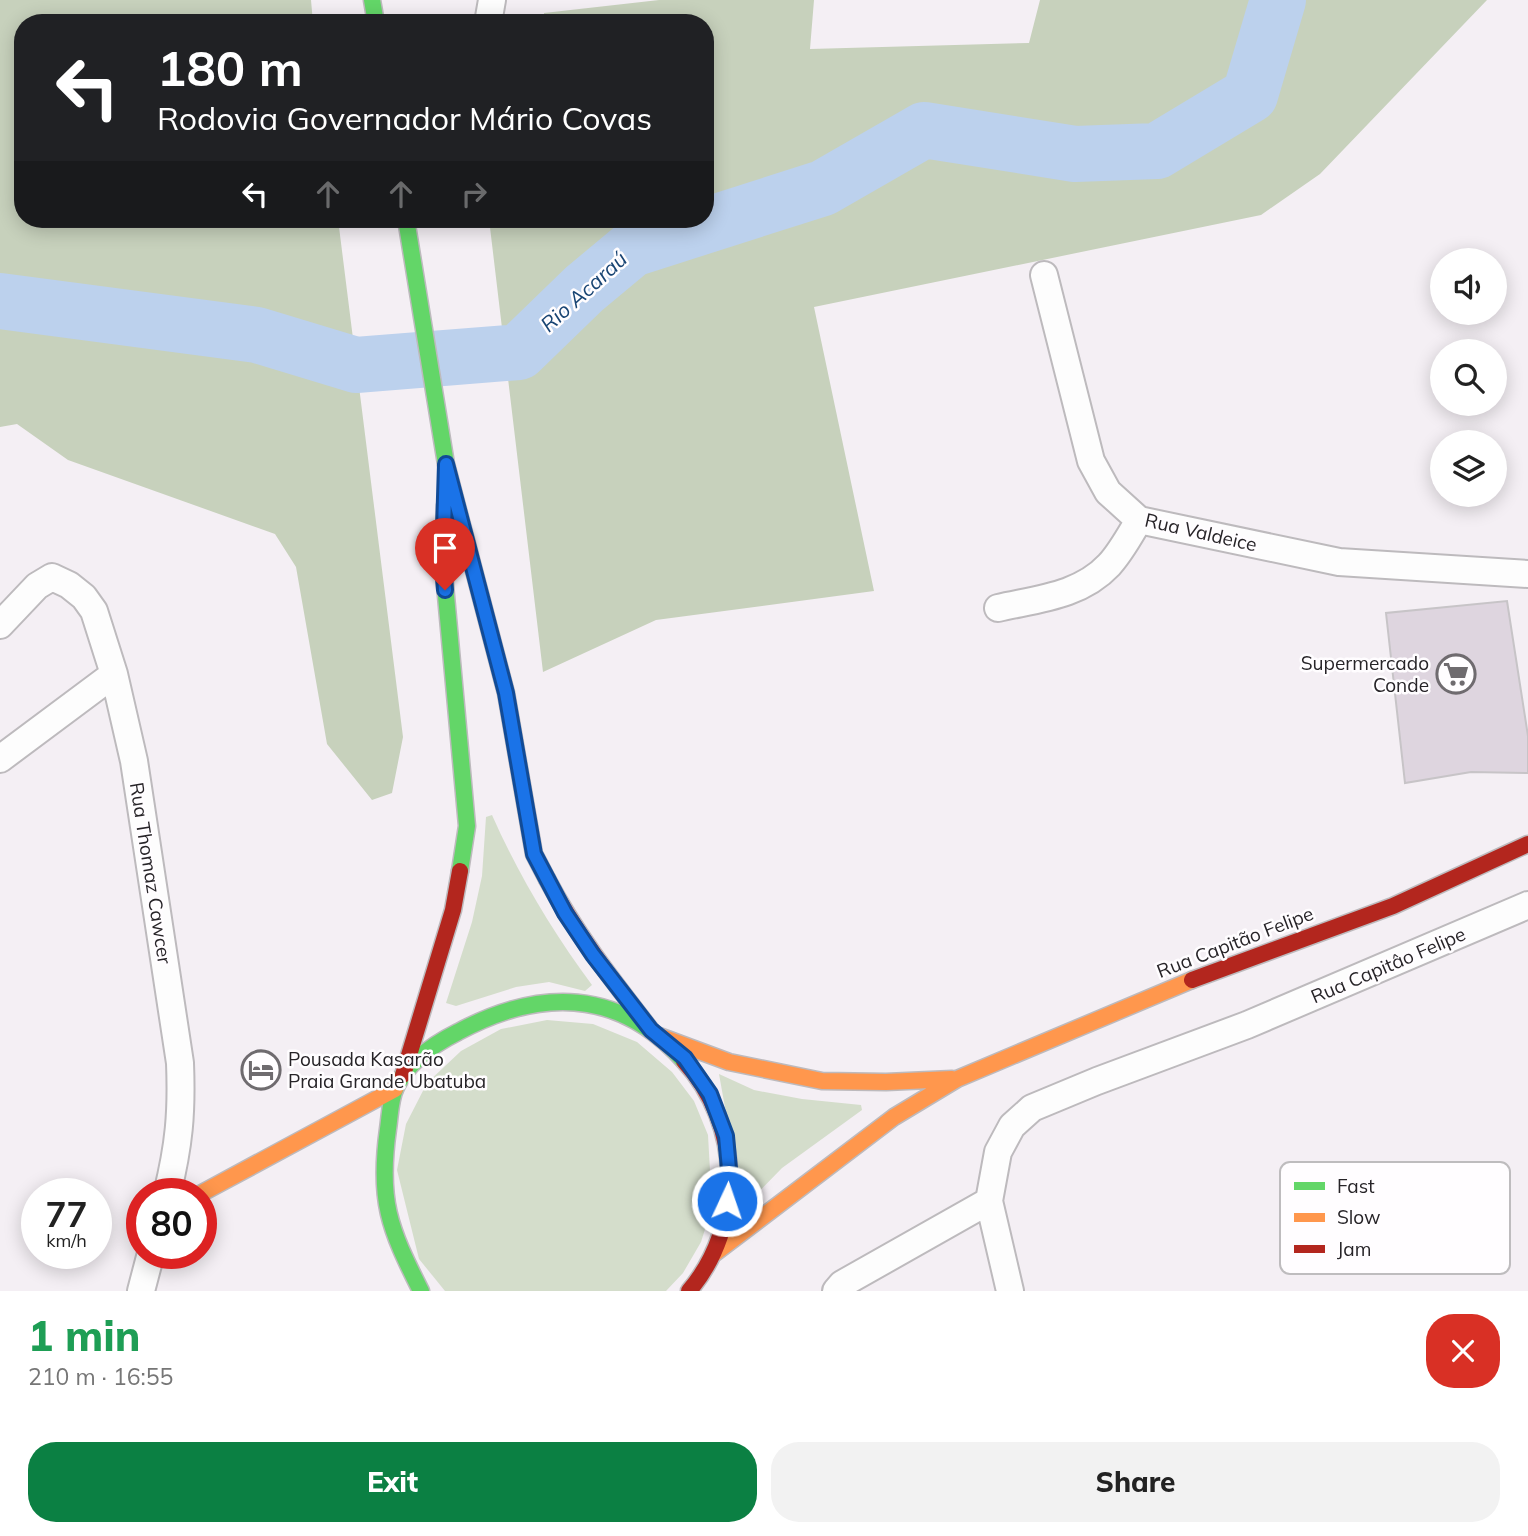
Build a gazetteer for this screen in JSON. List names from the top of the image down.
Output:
{
  "streets": {
    "main road": ["Rua Capitão Felipe"],
    "street": ["Rua Valdeice", "Rua Thomaz Cawcer", "Rua Capitâo Felipe"]
  },
  "water": ["Rio Acaraú"],
  "places": {
    "supermarket": ["Supermercado Conde"],
    "hotel": ["Pousada Kasarão Praia Grande Ubatuba"]
  },
  "legend": ["Fast", "Slow", "Jam"],
  "page": {
    "turn": ["180 m", "Rodovia Governador Mário Covas"],
    "speed": "77 km/h",
    "limit": "80",
    "heading": ["1 min", "210 m · 16:55"],
    "buttons": ["Exit", "Share"]
  }
}
